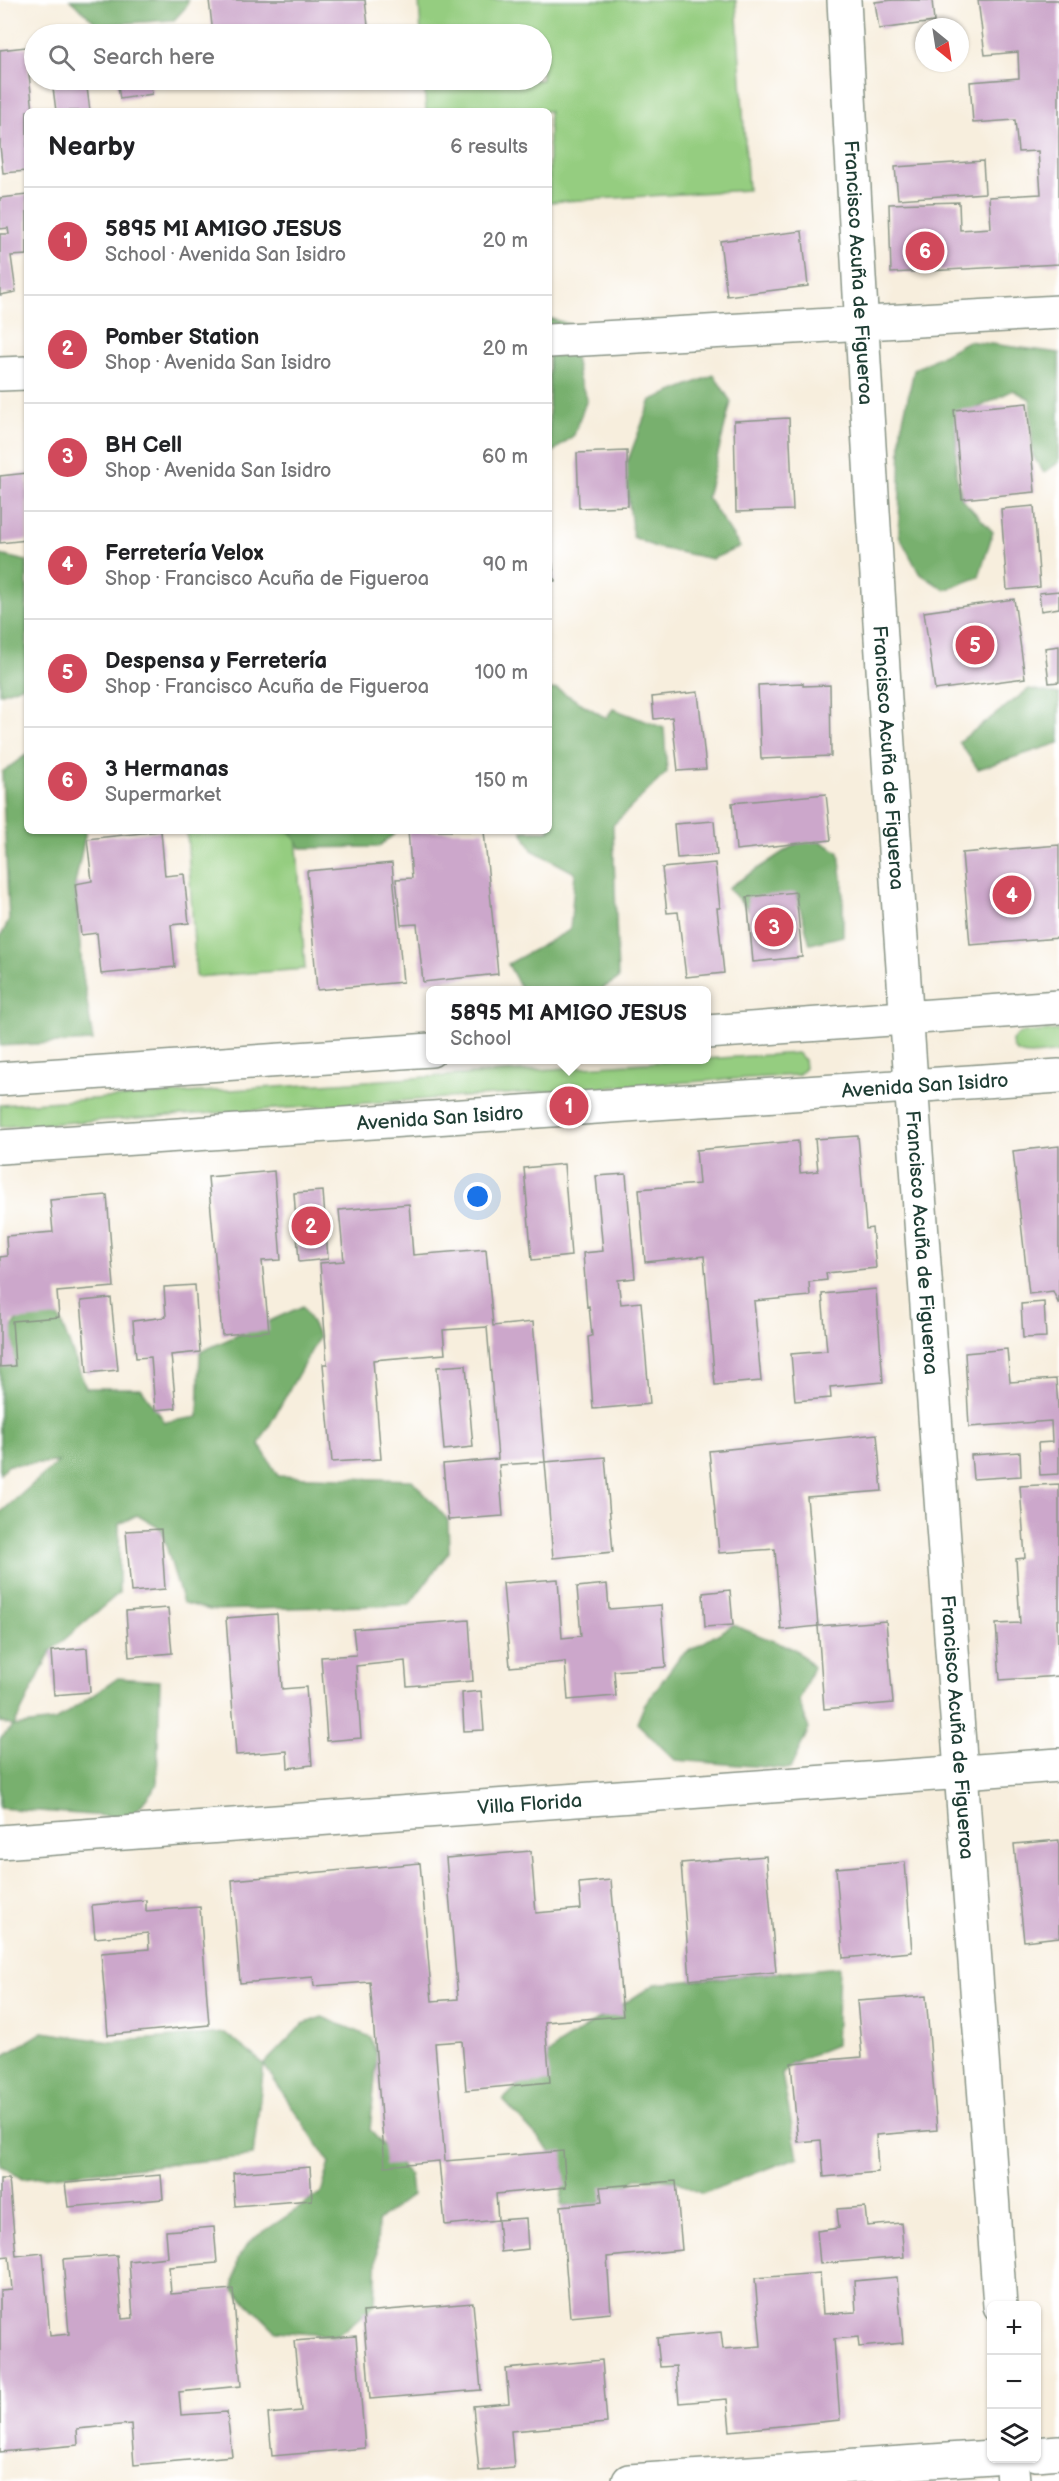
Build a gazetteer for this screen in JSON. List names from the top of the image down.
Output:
{
  "streets": {
    "street": ["Francisco Acuña de Figueroa", "Avenida San Isidro", "Villa Florida"]
  },
  "crossings": [
    ["Francisco Acuña de Figueroa", "Avenida San Isidro"],
    ["Francisco Acuña de Figueroa", "Villa Florida"]
  ],
  "north": "bottom right",
  "page": {
    "search": "Search here",
    "heading": ["Nearby", "6 results"],
    "list": [
      {
        "mark": "1",
        "name": "5895 MI AMIGO JESUS",
        "note": "School · Avenida San Isidro",
        "value": "20 m"
      },
      {
        "mark": "2",
        "name": "Pomber Station",
        "note": "Shop · Avenida San Isidro",
        "value": "20 m"
      },
      {
        "mark": "3",
        "name": "BH Cell",
        "note": "Shop · Avenida San Isidro",
        "value": "60 m"
      },
      {
        "mark": "4",
        "name": "Ferretería Velox",
        "note": "Shop · Francisco Acuña de Figueroa",
        "value": "90 m"
      },
      {
        "mark": "5",
        "name": "Despensa y Ferretería",
        "note": "Shop · Francisco Acuña de Figueroa",
        "value": "100 m"
      },
      {
        "mark": "6",
        "name": "3 Hermanas",
        "note": "Supermarket",
        "value": "150 m"
      }
    ],
    "pins": [
      "6",
      "5",
      "4",
      "3",
      "1",
      "2"
    ],
    "popup": ["5895 MI AMIGO JESUS", "School"],
    "map_buttons": ["+", "−"]
  }
}
